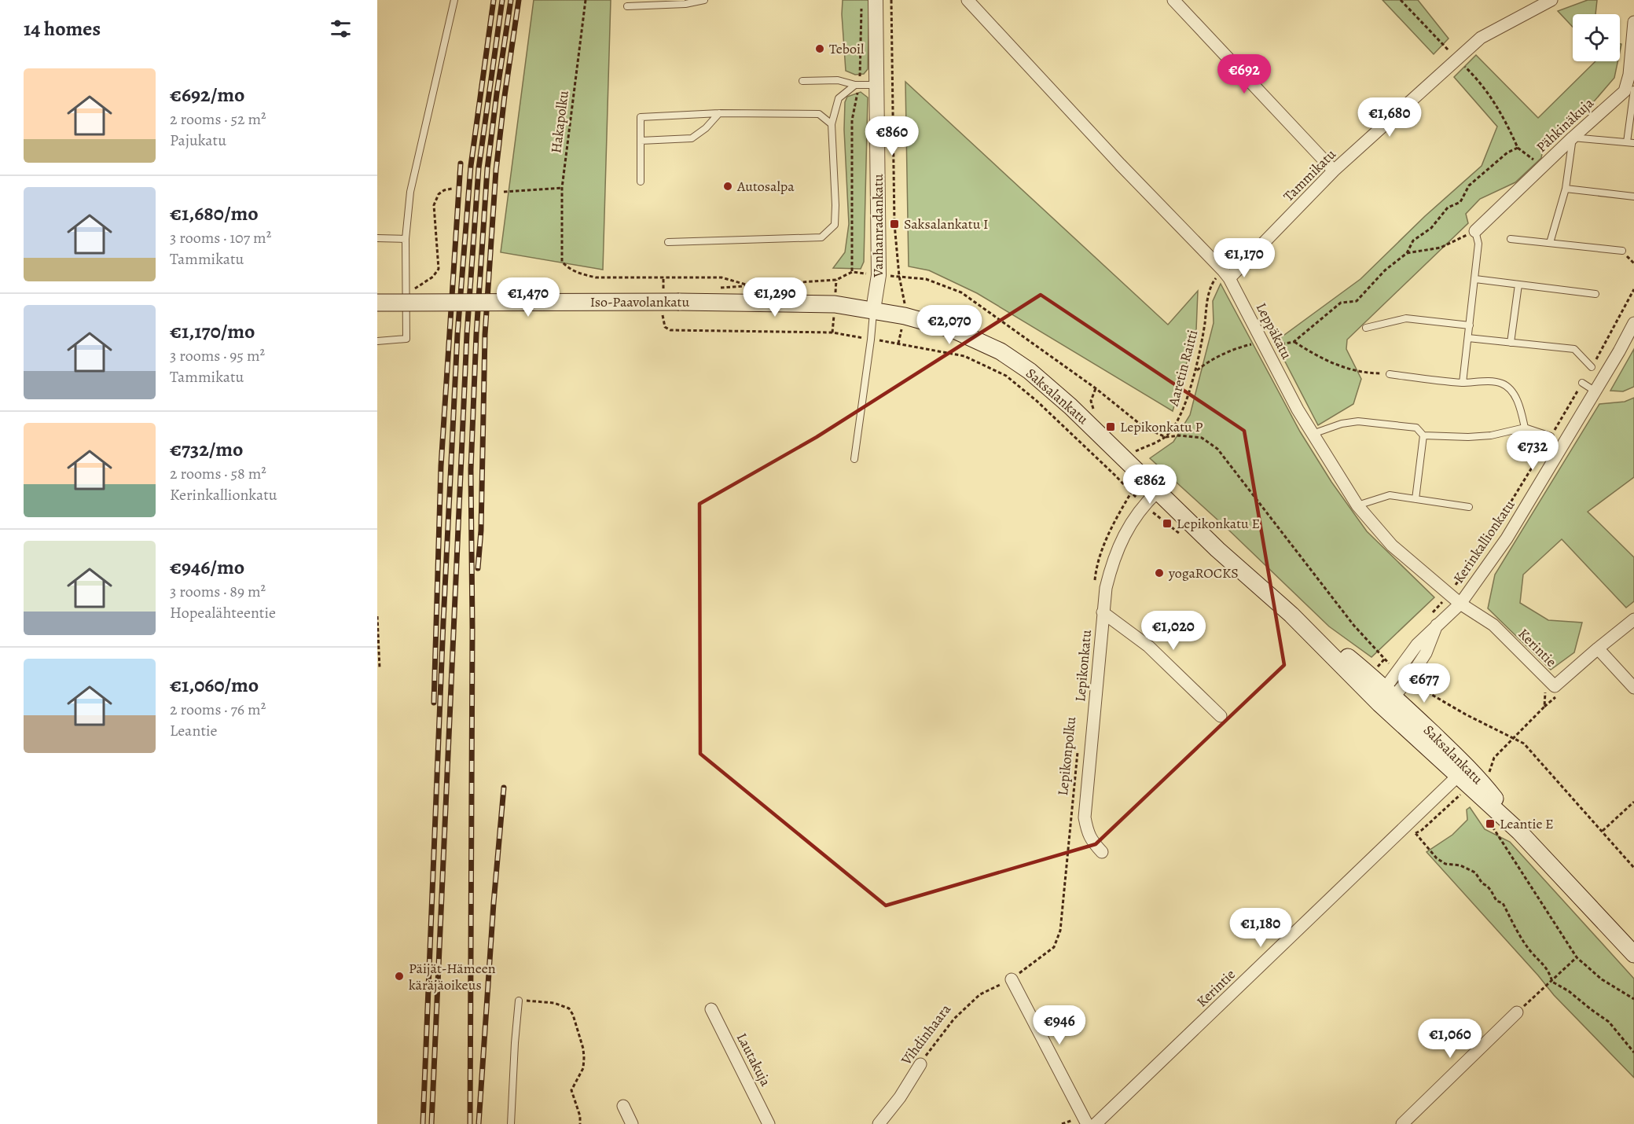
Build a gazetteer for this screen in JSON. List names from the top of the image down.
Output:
{
  "streets": {
    "main road": ["Iso-Paavolankatu", "Saksalankatu"],
    "street": [
      "Pähkinäkuja",
      "Tammikatu",
      "Vanhanradankatu",
      "Leppäkatu",
      "Kerinkallionkatu",
      "Kerintie",
      "Lepikonkatu",
      "Vihdinhaara",
      "Lautakuja"
    ],
    "path": ["Hakapolku", "Aaretin Raitti", "Lepikonpolku"]
  },
  "crossings": [
    ["Tammikatu", "Leppäkatu"],
    ["Tammikatu", "Aaretin Raitti"],
    ["Vanhanradankatu", "Iso-Paavolankatu"],
    ["Vanhanradankatu", "Saksalankatu"],
    ["Iso-Paavolankatu", "Saksalankatu"],
    ["Leppäkatu", "Aaretin Raitti"],
    ["Leppäkatu", "Kerinkallionkatu"],
    ["Leppäkatu", "Kerintie"],
    ["Saksalankatu", "Kerinkallionkatu"],
    ["Saksalankatu", "Kerintie"],
    ["Saksalankatu", "Lepikonkatu"],
    ["Kerinkallionkatu", "Kerintie"],
    ["Lepikonpolku", "Vihdinhaara"]
  ],
  "places": {
    "other": [
      "Teboil",
      "Autosalpa",
      "yogaROCKS",
      "Päijät-Hämeen käräjäoikeus"
    ],
    "transit": [
      "Saksalankatu I",
      "Lepikonkatu P",
      "Lepikonkatu E",
      "Leantie E"
    ]
  },
  "page": {
    "heading": "14 homes",
    "price": [
      "€692",
      "€1,680",
      "€860",
      "€1,170",
      "€1,470",
      "€1,290",
      "€2,070",
      "€732",
      "€862",
      "€1,020",
      "€677",
      "€1,180",
      "€946",
      "€1,060"
    ],
    "list": [
      {
        "name": "€692/mo",
        "note": "2 rooms · 52 m² · Pajukatu"
      },
      {
        "name": "€1,680/mo",
        "note": "3 rooms · 107 m² · Tammikatu"
      },
      {
        "name": "€1,170/mo",
        "note": "3 rooms · 95 m² · Tammikatu"
      },
      {
        "name": "€732/mo",
        "note": "2 rooms · 58 m² · Kerinkallionkatu"
      },
      {
        "name": "€946/mo",
        "note": "3 rooms · 89 m² · Hopealähteentie"
      },
      {
        "name": "€1,060/mo",
        "note": "2 rooms · 76 m² · Leantie"
      }
    ]
  }
}
